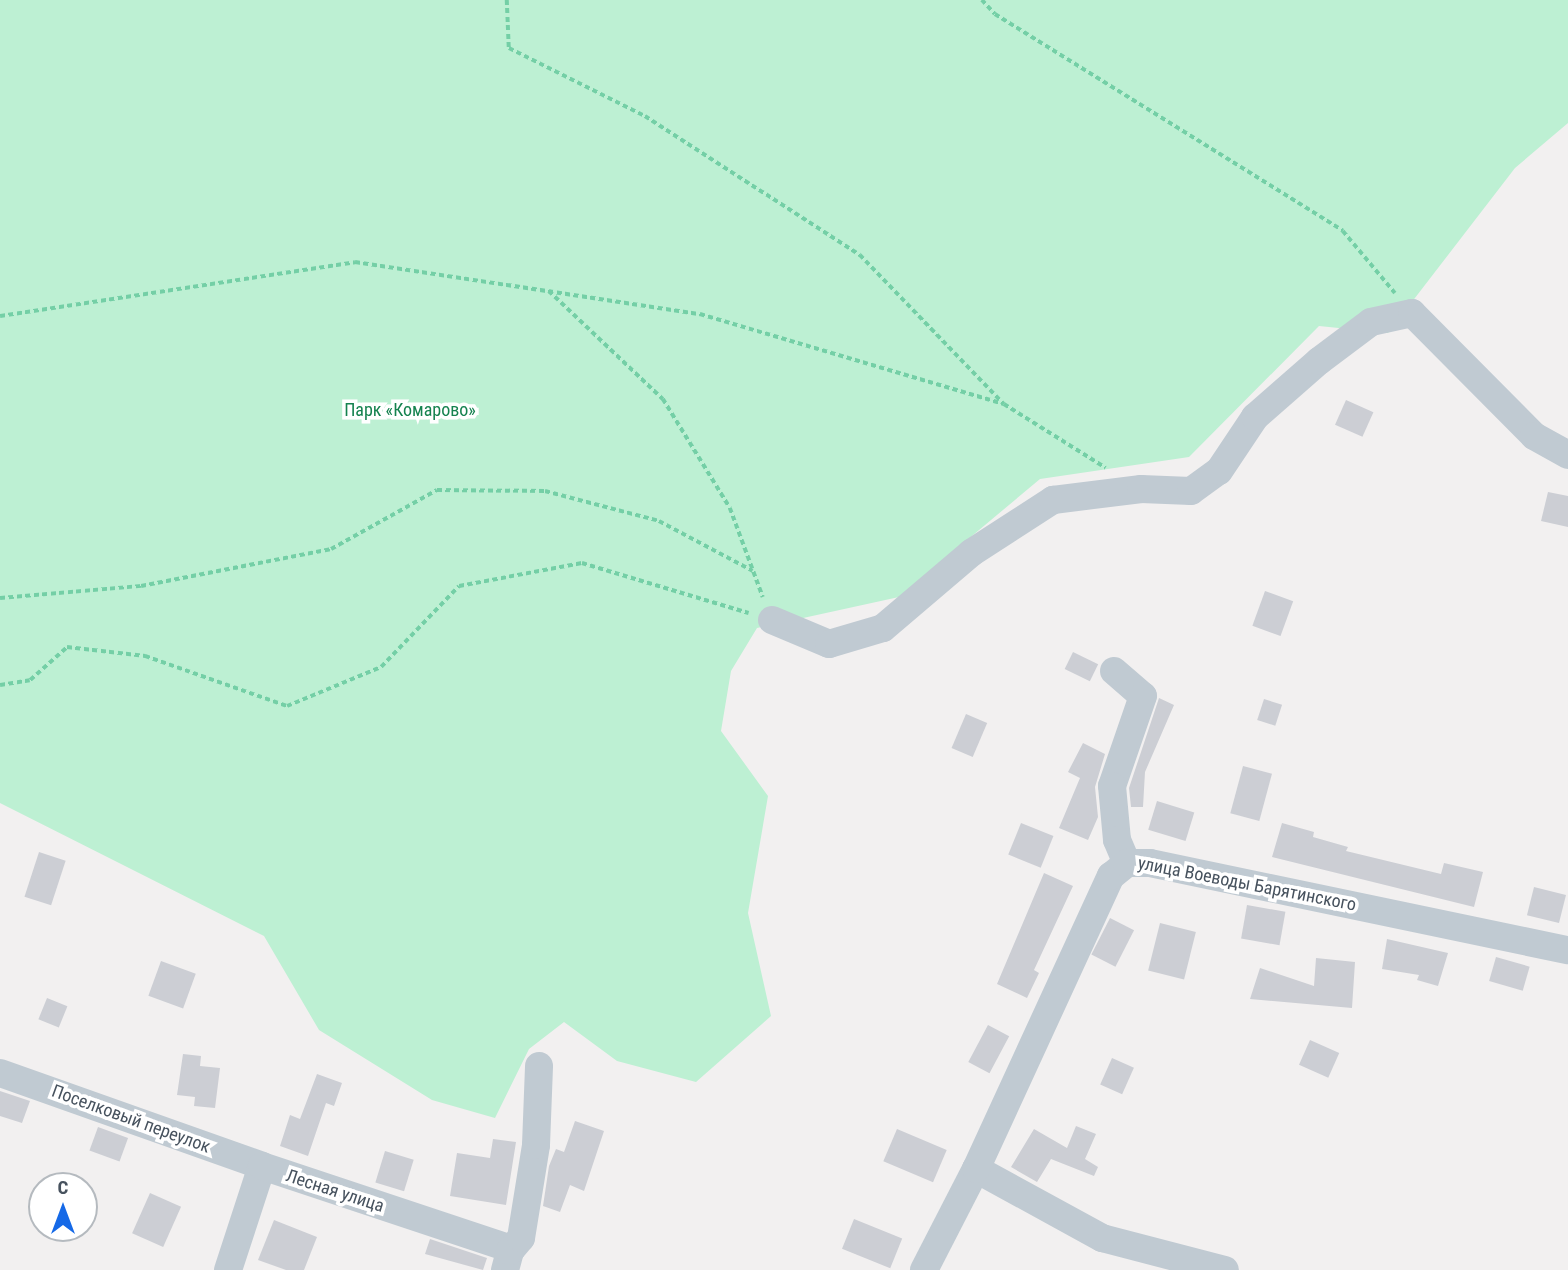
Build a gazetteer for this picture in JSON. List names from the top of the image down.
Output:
{
  "streets": {
    "street": ["улица Воеводы Барятинского", "Поселковый переулок", "Лесная улица"]
  },
  "crossings": [
    ["Поселковый переулок", "Лесная улица"]
  ],
  "parks": ["Парк «Комарово»"],
  "north": "top"
}
